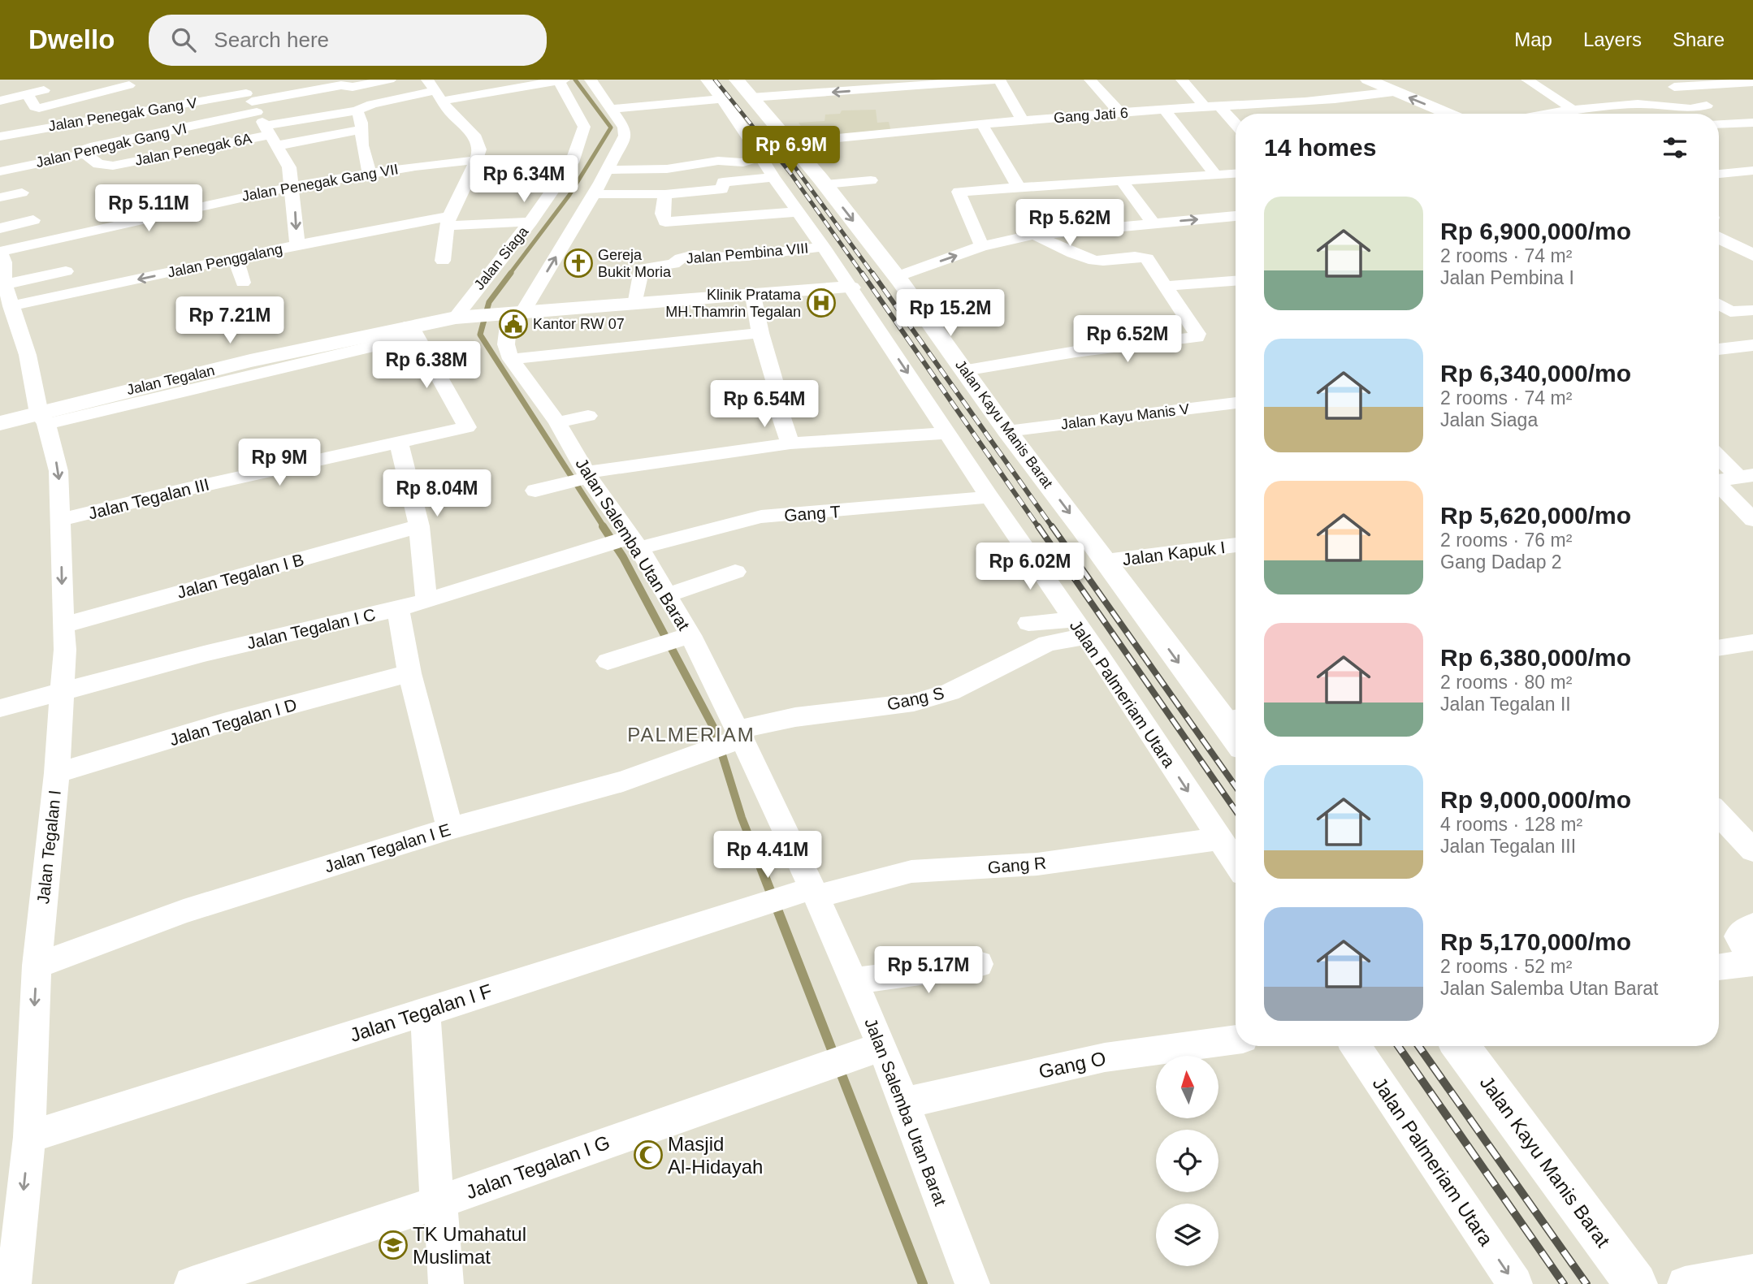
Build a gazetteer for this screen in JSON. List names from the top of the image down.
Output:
{
  "streets": {
    "street": [
      "Jalan Penegak Gang V",
      "Gang Jati 6",
      "Jalan Penegak Gang VI",
      "Jalan Penegak 6A",
      "Jalan Penegak Gang VII",
      "Jalan Pembina VIII",
      "Jalan Siaga",
      "Jalan Penggalang",
      "Jalan Tegalan",
      "Jalan Kayu Manis V",
      "Jalan Kayu Manis Barat",
      "Jalan Tegalan III",
      "Gang T",
      "Jalan Salemba Utan Barat",
      "Jalan Kapuk I",
      "Jalan Tegalan I B",
      "Jalan Tegalan I C",
      "Jalan Palmeriam Utara",
      "Gang S",
      "Jalan Tegalan I D",
      "Jalan Tegalan I",
      "Jalan Tegalan I E",
      "Gang R",
      "Jalan Tegalan I F",
      "Gang O",
      "Jalan Tegalan I G"
    ]
  },
  "crossings": [
    ["Jalan Penegak Gang V", "Jalan Penegak Gang VI"],
    ["Jalan Penegak Gang V", "Jalan Penggalang"],
    ["Gang Jati 6", "Jalan Kayu Manis Barat"],
    ["Jalan Penegak Gang VI", "Jalan Penegak 6A"],
    ["Jalan Penegak Gang VI", "Jalan Penggalang"],
    ["Jalan Penegak 6A", "Jalan Penggalang"],
    ["Jalan Penegak Gang VII", "Jalan Penggalang"],
    ["Jalan Penegak Gang VII", "Jalan Tegalan I"],
    ["Jalan Pembina VIII", "Jalan Tegalan"],
    ["Jalan Pembina VIII", "Jalan Palmeriam Utara"],
    ["Jalan Siaga", "Jalan Tegalan"],
    ["Jalan Penggalang", "Jalan Tegalan I"],
    ["Jalan Tegalan", "Jalan Tegalan III"],
    ["Jalan Tegalan", "Jalan Salemba Utan Barat"],
    ["Jalan Tegalan", "Jalan Palmeriam Utara"],
    ["Jalan Tegalan", "Jalan Tegalan I"],
    ["Jalan Kayu Manis V", "Jalan Kayu Manis Barat"],
    ["Jalan Kayu Manis Barat", "Jalan Kapuk I"],
    ["Jalan Tegalan III", "Jalan Tegalan I"],
    ["Gang T", "Jalan Salemba Utan Barat"],
    ["Gang T", "Jalan Tegalan I C"],
    ["Gang T", "Jalan Palmeriam Utara"],
    ["Jalan Salemba Utan Barat", "Jalan Tegalan I C"],
    ["Jalan Salemba Utan Barat", "Gang S"],
    ["Jalan Salemba Utan Barat", "Jalan Tegalan I E"],
    ["Jalan Salemba Utan Barat", "Gang R"],
    ["Jalan Salemba Utan Barat", "Jalan Tegalan I F"],
    ["Jalan Salemba Utan Barat", "Gang O"],
    ["Jalan Salemba Utan Barat", "Jalan Tegalan I G"],
    ["Jalan Tegalan I B", "Jalan Tegalan I"],
    ["Jalan Tegalan I C", "Jalan Tegalan I"],
    ["Jalan Palmeriam Utara", "Gang S"],
    ["Jalan Palmeriam Utara", "Gang R"],
    ["Gang S", "Jalan Tegalan I E"],
    ["Jalan Tegalan I D", "Jalan Tegalan I"],
    ["Jalan Tegalan I", "Jalan Tegalan I E"],
    ["Jalan Tegalan I", "Jalan Tegalan I F"],
    ["Gang R", "Jalan Tegalan I F"]
  ],
  "one_way": ["Jalan Palmeriam Utara", "Jalan Tegalan I"],
  "districts": ["PALMERIAM"],
  "places": {
    "church": ["Gereja Bukit Moria"],
    "hospital": ["Klinik Pratama MH.Thamrin Tegalan"],
    "public building": ["Kantor RW 07"],
    "mosque": ["Masjid Al-Hidayah"],
    "school or university": ["TK Umahatul Muslimat"]
  },
  "north": "top",
  "page": {
    "header": "Dwello",
    "search": "Search here",
    "nav": ["Map", "Layers", "Share"],
    "heading": "14 homes",
    "price": [
      "Rp 6.9M",
      "Rp 6.34M",
      "Rp 5.11M",
      "Rp 5.62M",
      "Rp 15.2M",
      "Rp 7.21M",
      "Rp 6.52M",
      "Rp 6.38M",
      "Rp 6.54M",
      "Rp 9M",
      "Rp 8.04M",
      "Rp 6.02M",
      "Rp 4.41M",
      "Rp 5.17M"
    ],
    "list": [
      {
        "name": "Rp 6,900,000/mo",
        "note": "2 rooms · 74 m² · Jalan Pembina I"
      },
      {
        "name": "Rp 6,340,000/mo",
        "note": "2 rooms · 74 m² · Jalan Siaga"
      },
      {
        "name": "Rp 5,620,000/mo",
        "note": "2 rooms · 76 m² · Gang Dadap 2"
      },
      {
        "name": "Rp 6,380,000/mo",
        "note": "2 rooms · 80 m² · Jalan Tegalan II"
      },
      {
        "name": "Rp 9,000,000/mo",
        "note": "4 rooms · 128 m² · Jalan Tegalan III"
      },
      {
        "name": "Rp 5,170,000/mo",
        "note": "2 rooms · 52 m² · Jalan Salemba Utan Barat"
      }
    ]
  }
}
